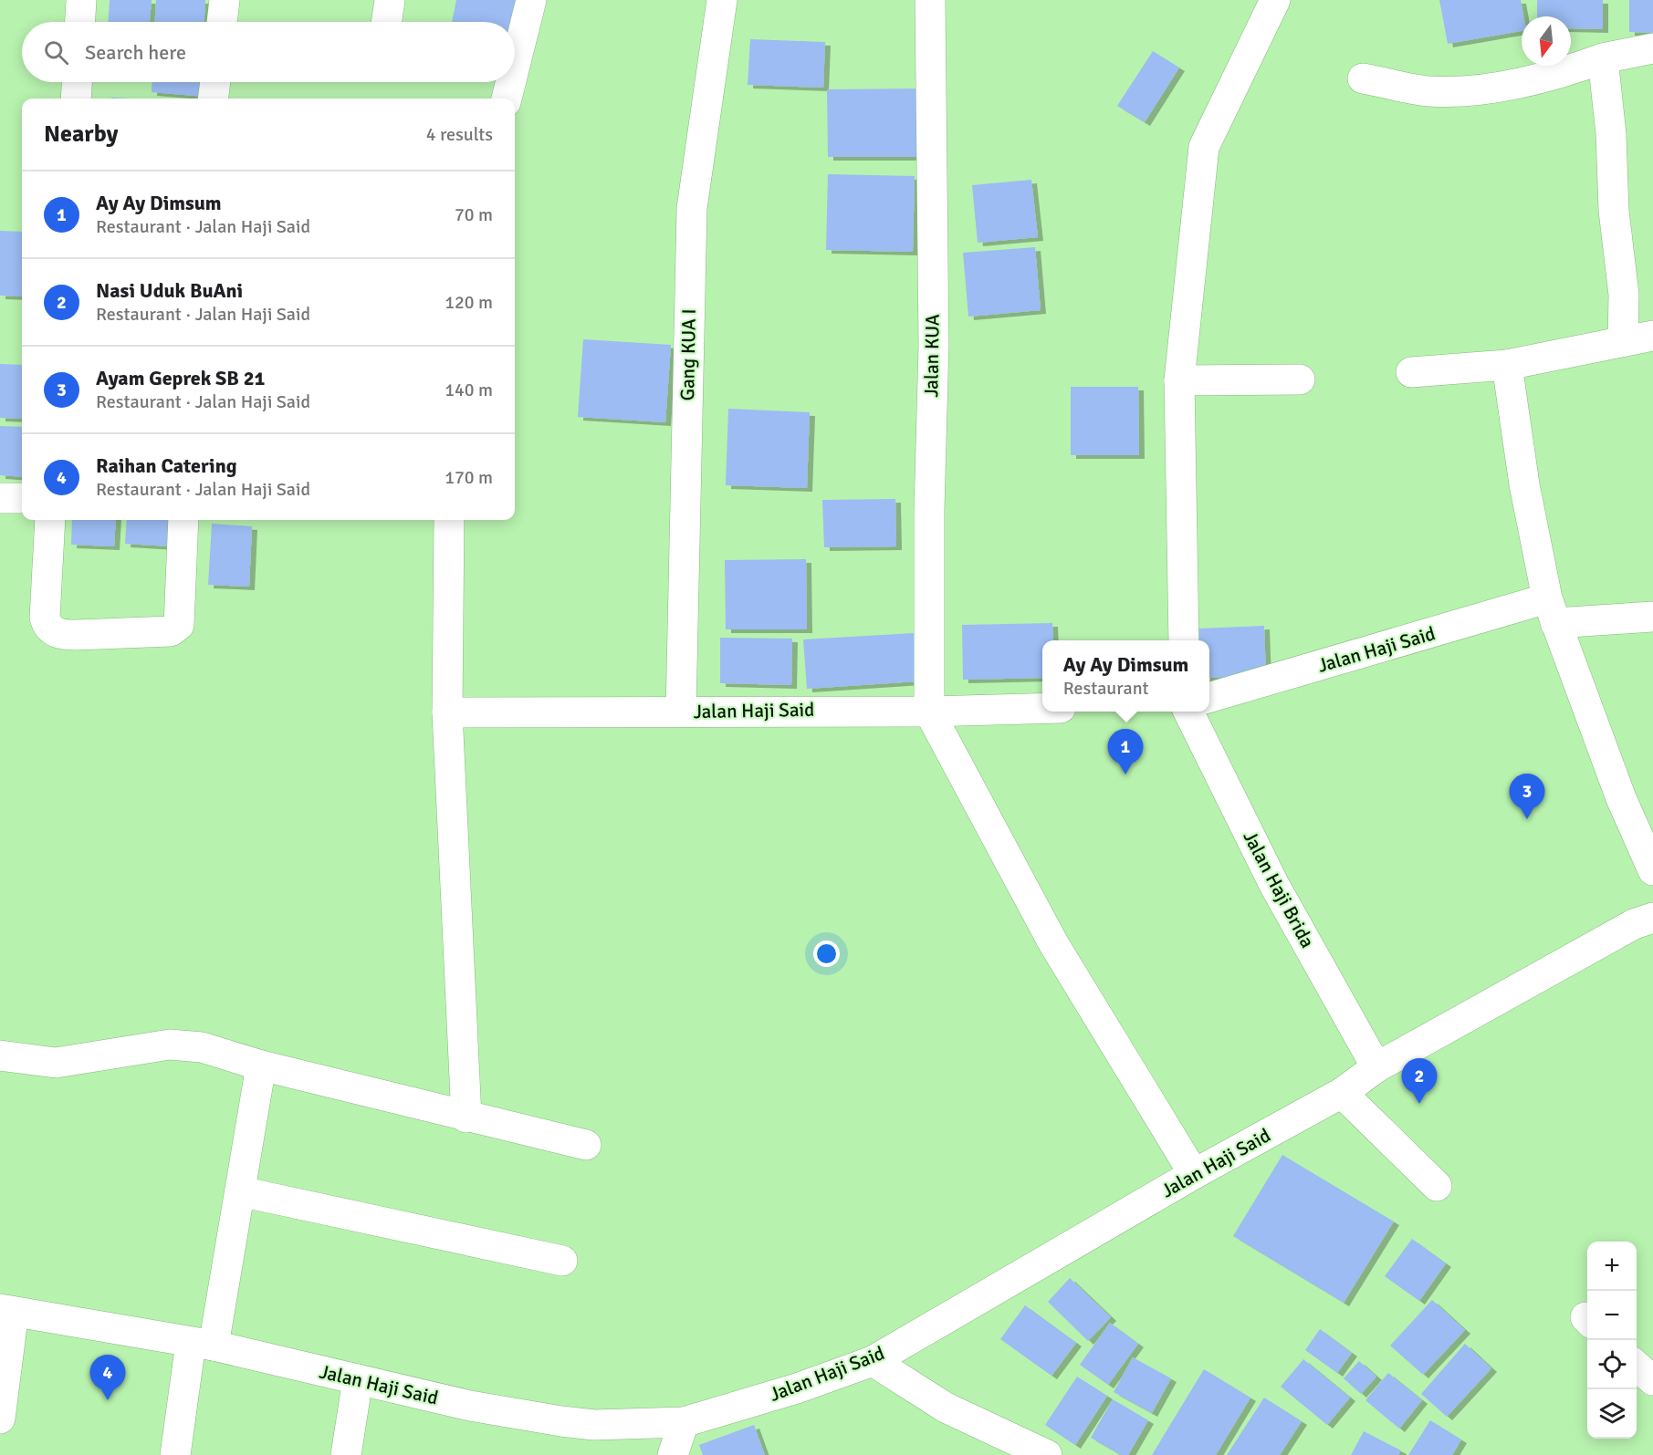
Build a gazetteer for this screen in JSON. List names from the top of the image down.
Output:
{
  "streets": {
    "street": [
      "Gang KUA I",
      "Jalan KUA",
      "Jalan Haji Said",
      "Jalan Haji Brida"
    ]
  },
  "crossings": [
    ["Gang KUA I", "Jalan Haji Said"],
    ["Jalan KUA", "Jalan Haji Said"],
    ["Jalan Haji Said", "Jalan Haji Brida"]
  ],
  "north": "bottom",
  "page": {
    "search": "Search here",
    "heading": ["Nearby", "4 results"],
    "list": [
      {
        "mark": "1",
        "name": "Ay Ay Dimsum",
        "note": "Restaurant · Jalan Haji Said",
        "value": "70 m"
      },
      {
        "mark": "2",
        "name": "Nasi Uduk BuAni",
        "note": "Restaurant · Jalan Haji Said",
        "value": "120 m"
      },
      {
        "mark": "3",
        "name": "Ayam Geprek SB 21",
        "note": "Restaurant · Jalan Haji Said",
        "value": "140 m"
      },
      {
        "mark": "4",
        "name": "Raihan Catering",
        "note": "Restaurant · Jalan Haji Said",
        "value": "170 m"
      }
    ],
    "popup": ["Ay Ay Dimsum", "Restaurant"],
    "pins": [
      "1",
      "3",
      "2",
      "4"
    ],
    "map_buttons": ["+", "−"]
  }
}
